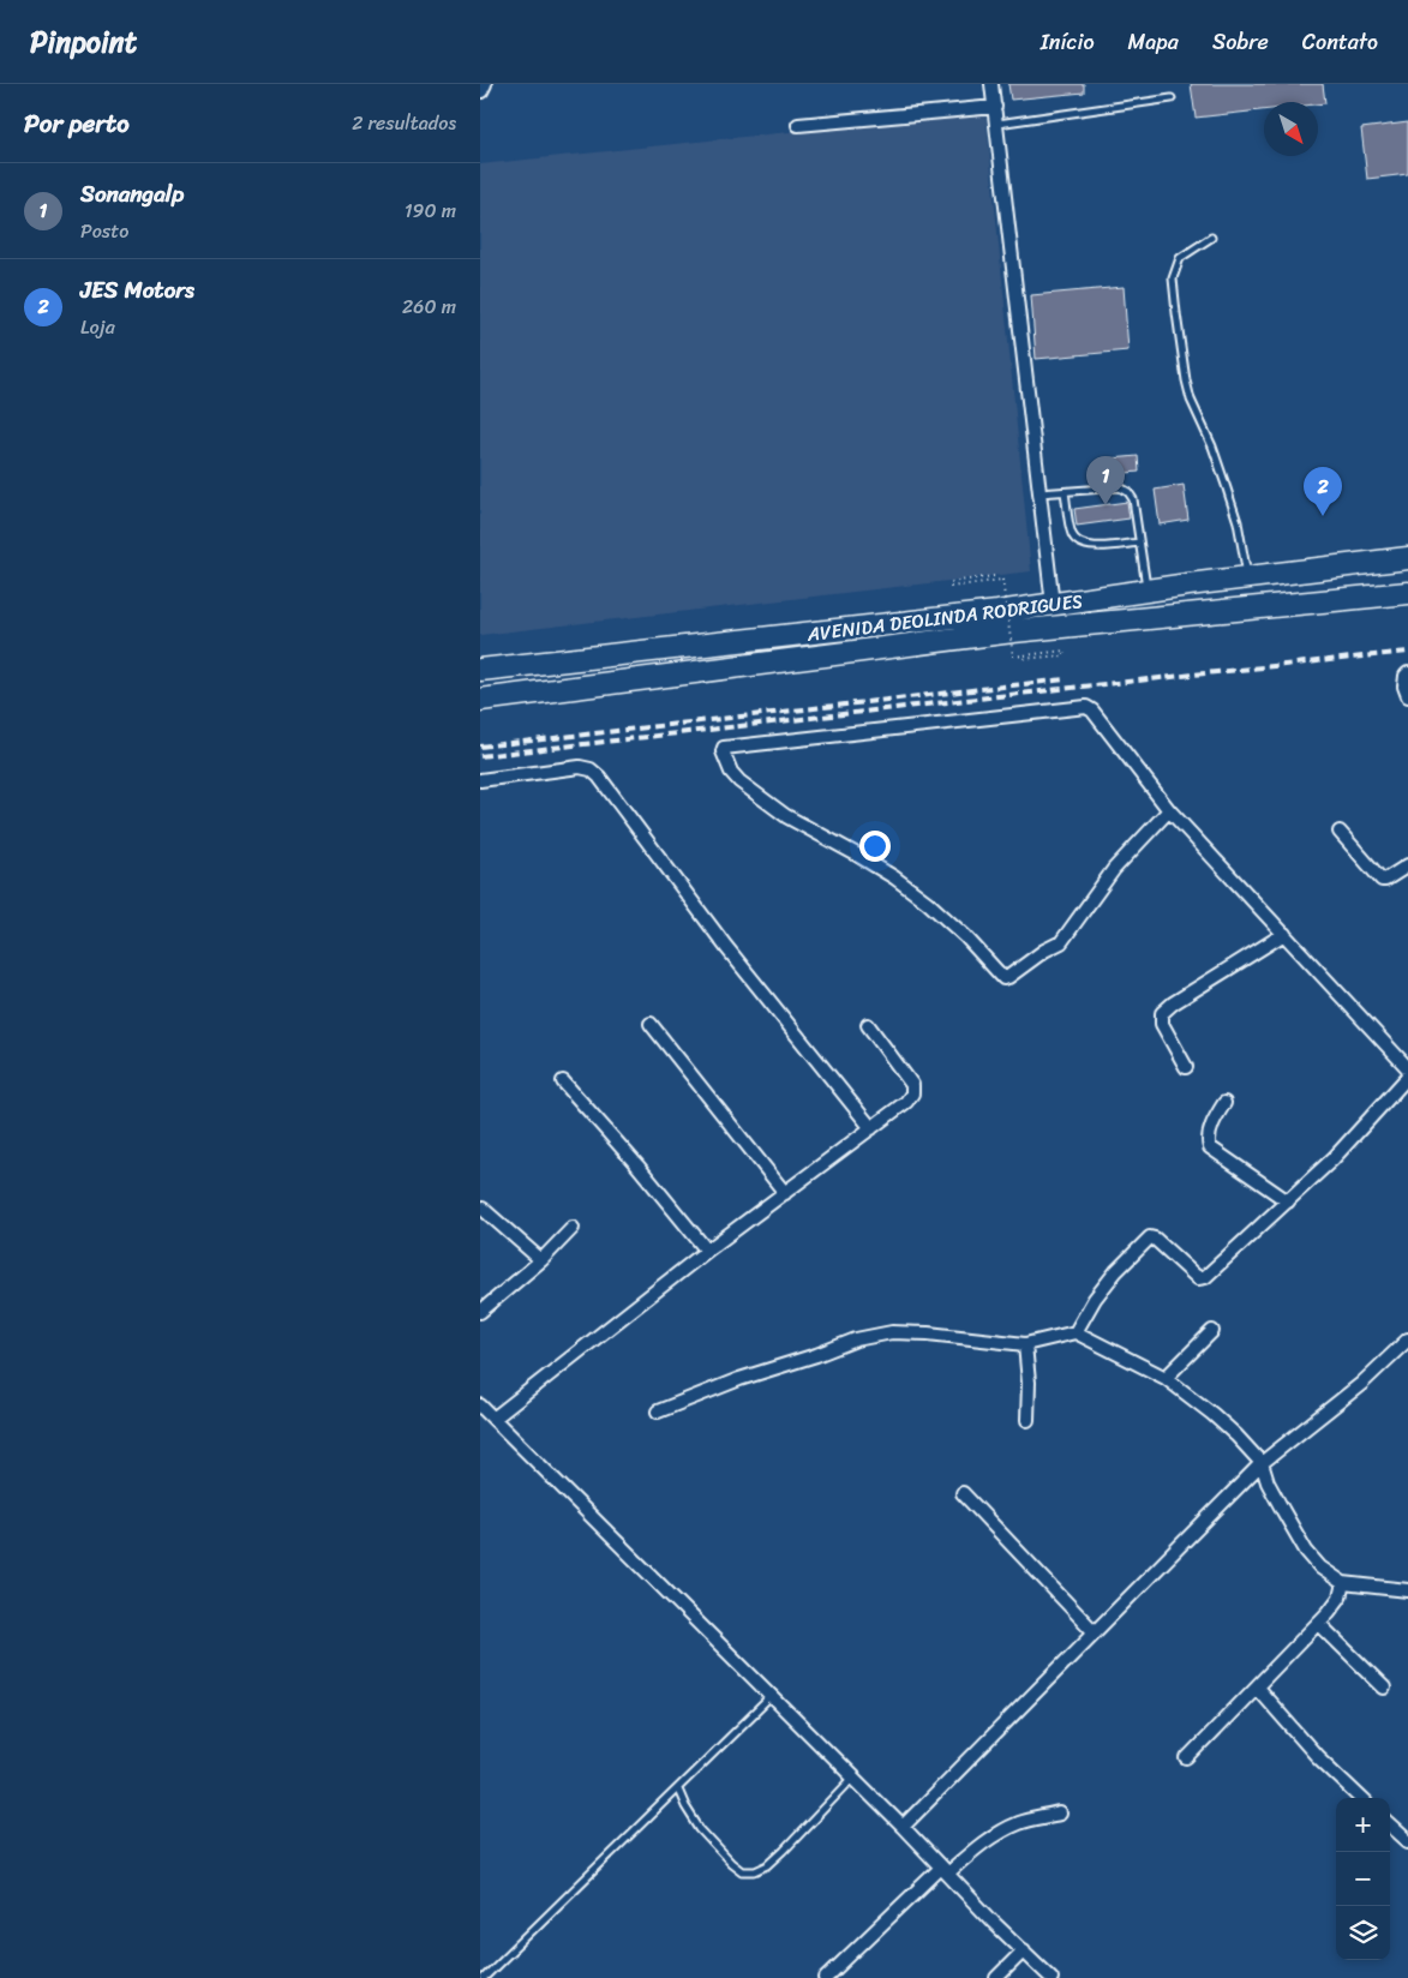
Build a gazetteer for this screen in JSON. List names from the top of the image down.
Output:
{
  "streets": {
    "highway": ["AVENIDA DEOLINDA RODRIGUES"]
  },
  "north": "bottom right",
  "page": {
    "header": "Pinpoint",
    "nav": [
      "Início",
      "Mapa",
      "Sobre",
      "Contato"
    ],
    "heading": ["Por perto", "2 resultados"],
    "list": [
      {
        "mark": "1",
        "name": "Sonangalp",
        "note": "Posto",
        "value": "190 m"
      },
      {
        "mark": "2",
        "name": "JES Motors",
        "note": "Loja",
        "value": "260 m"
      }
    ],
    "pins": ["1", "2"],
    "map_buttons": ["+", "−"]
  }
}
